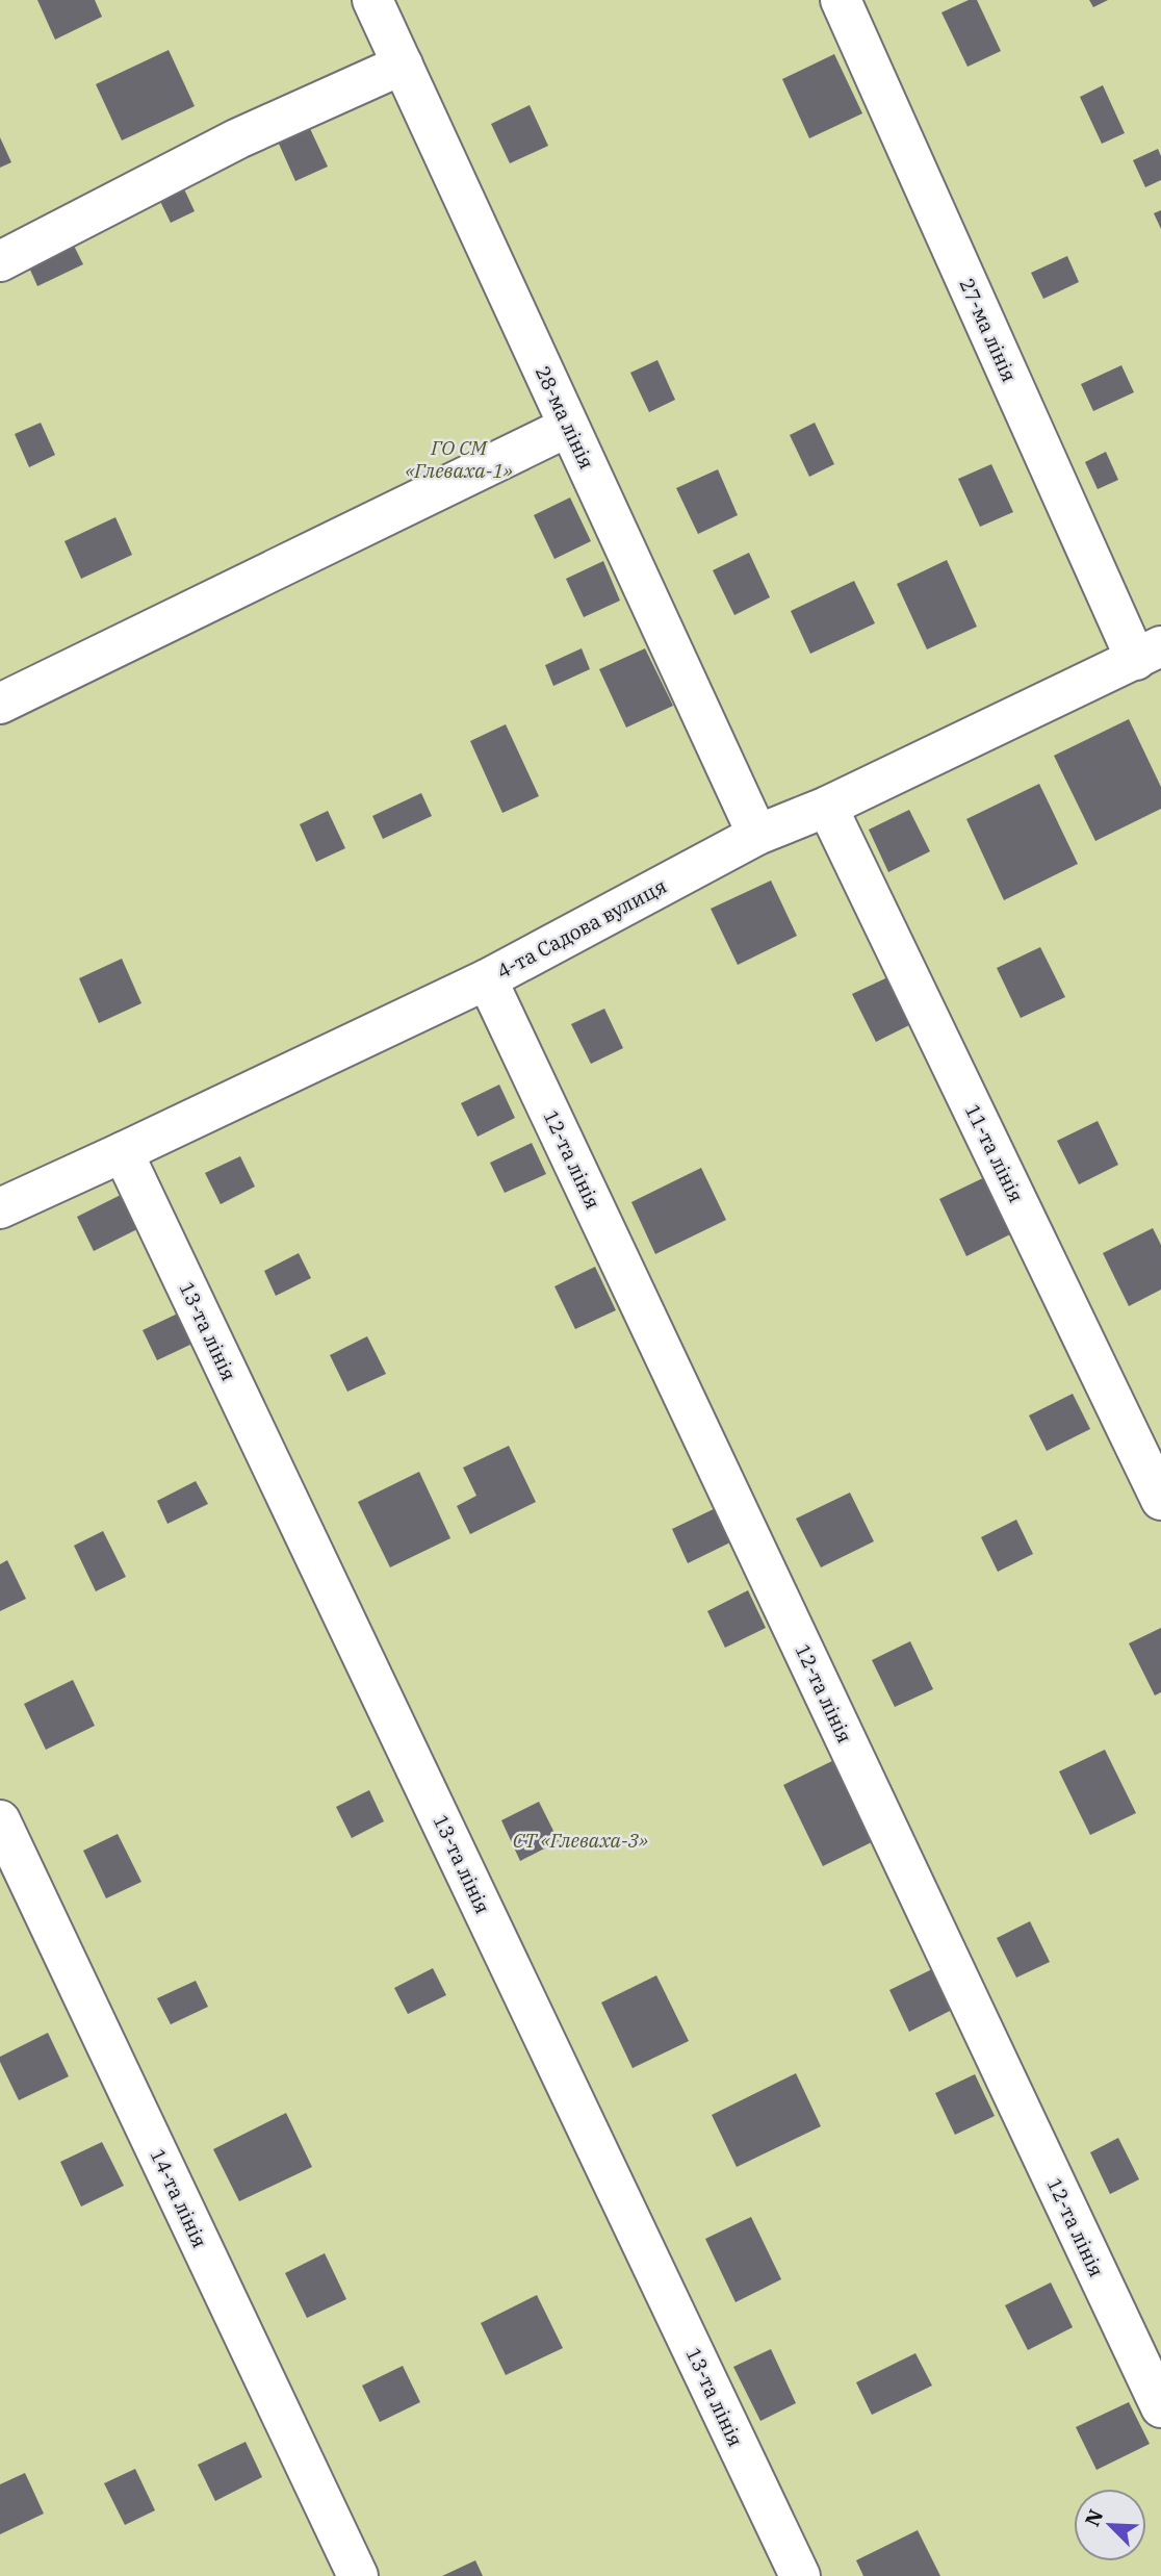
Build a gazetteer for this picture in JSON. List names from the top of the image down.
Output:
{
  "streets": {
    "street": [
      "27-ма лінія",
      "28-ма лінія",
      "4-та Садова вулиця",
      "11-та лінія",
      "12-та лінія",
      "13-та лінія",
      "14-та лінія"
    ]
  },
  "crossings": [
    ["27-ма лінія", "4-та Садова вулиця"],
    ["28-ма лінія", "4-та Садова вулиця"],
    ["4-та Садова вулиця", "11-та лінія"],
    ["4-та Садова вулиця", "12-та лінія"],
    ["4-та Садова вулиця", "13-та лінія"]
  ],
  "parks": ["ГО СМ «Глеваха-1»", "СТ «Глеваха-3»"],
  "north": "top left"
}
